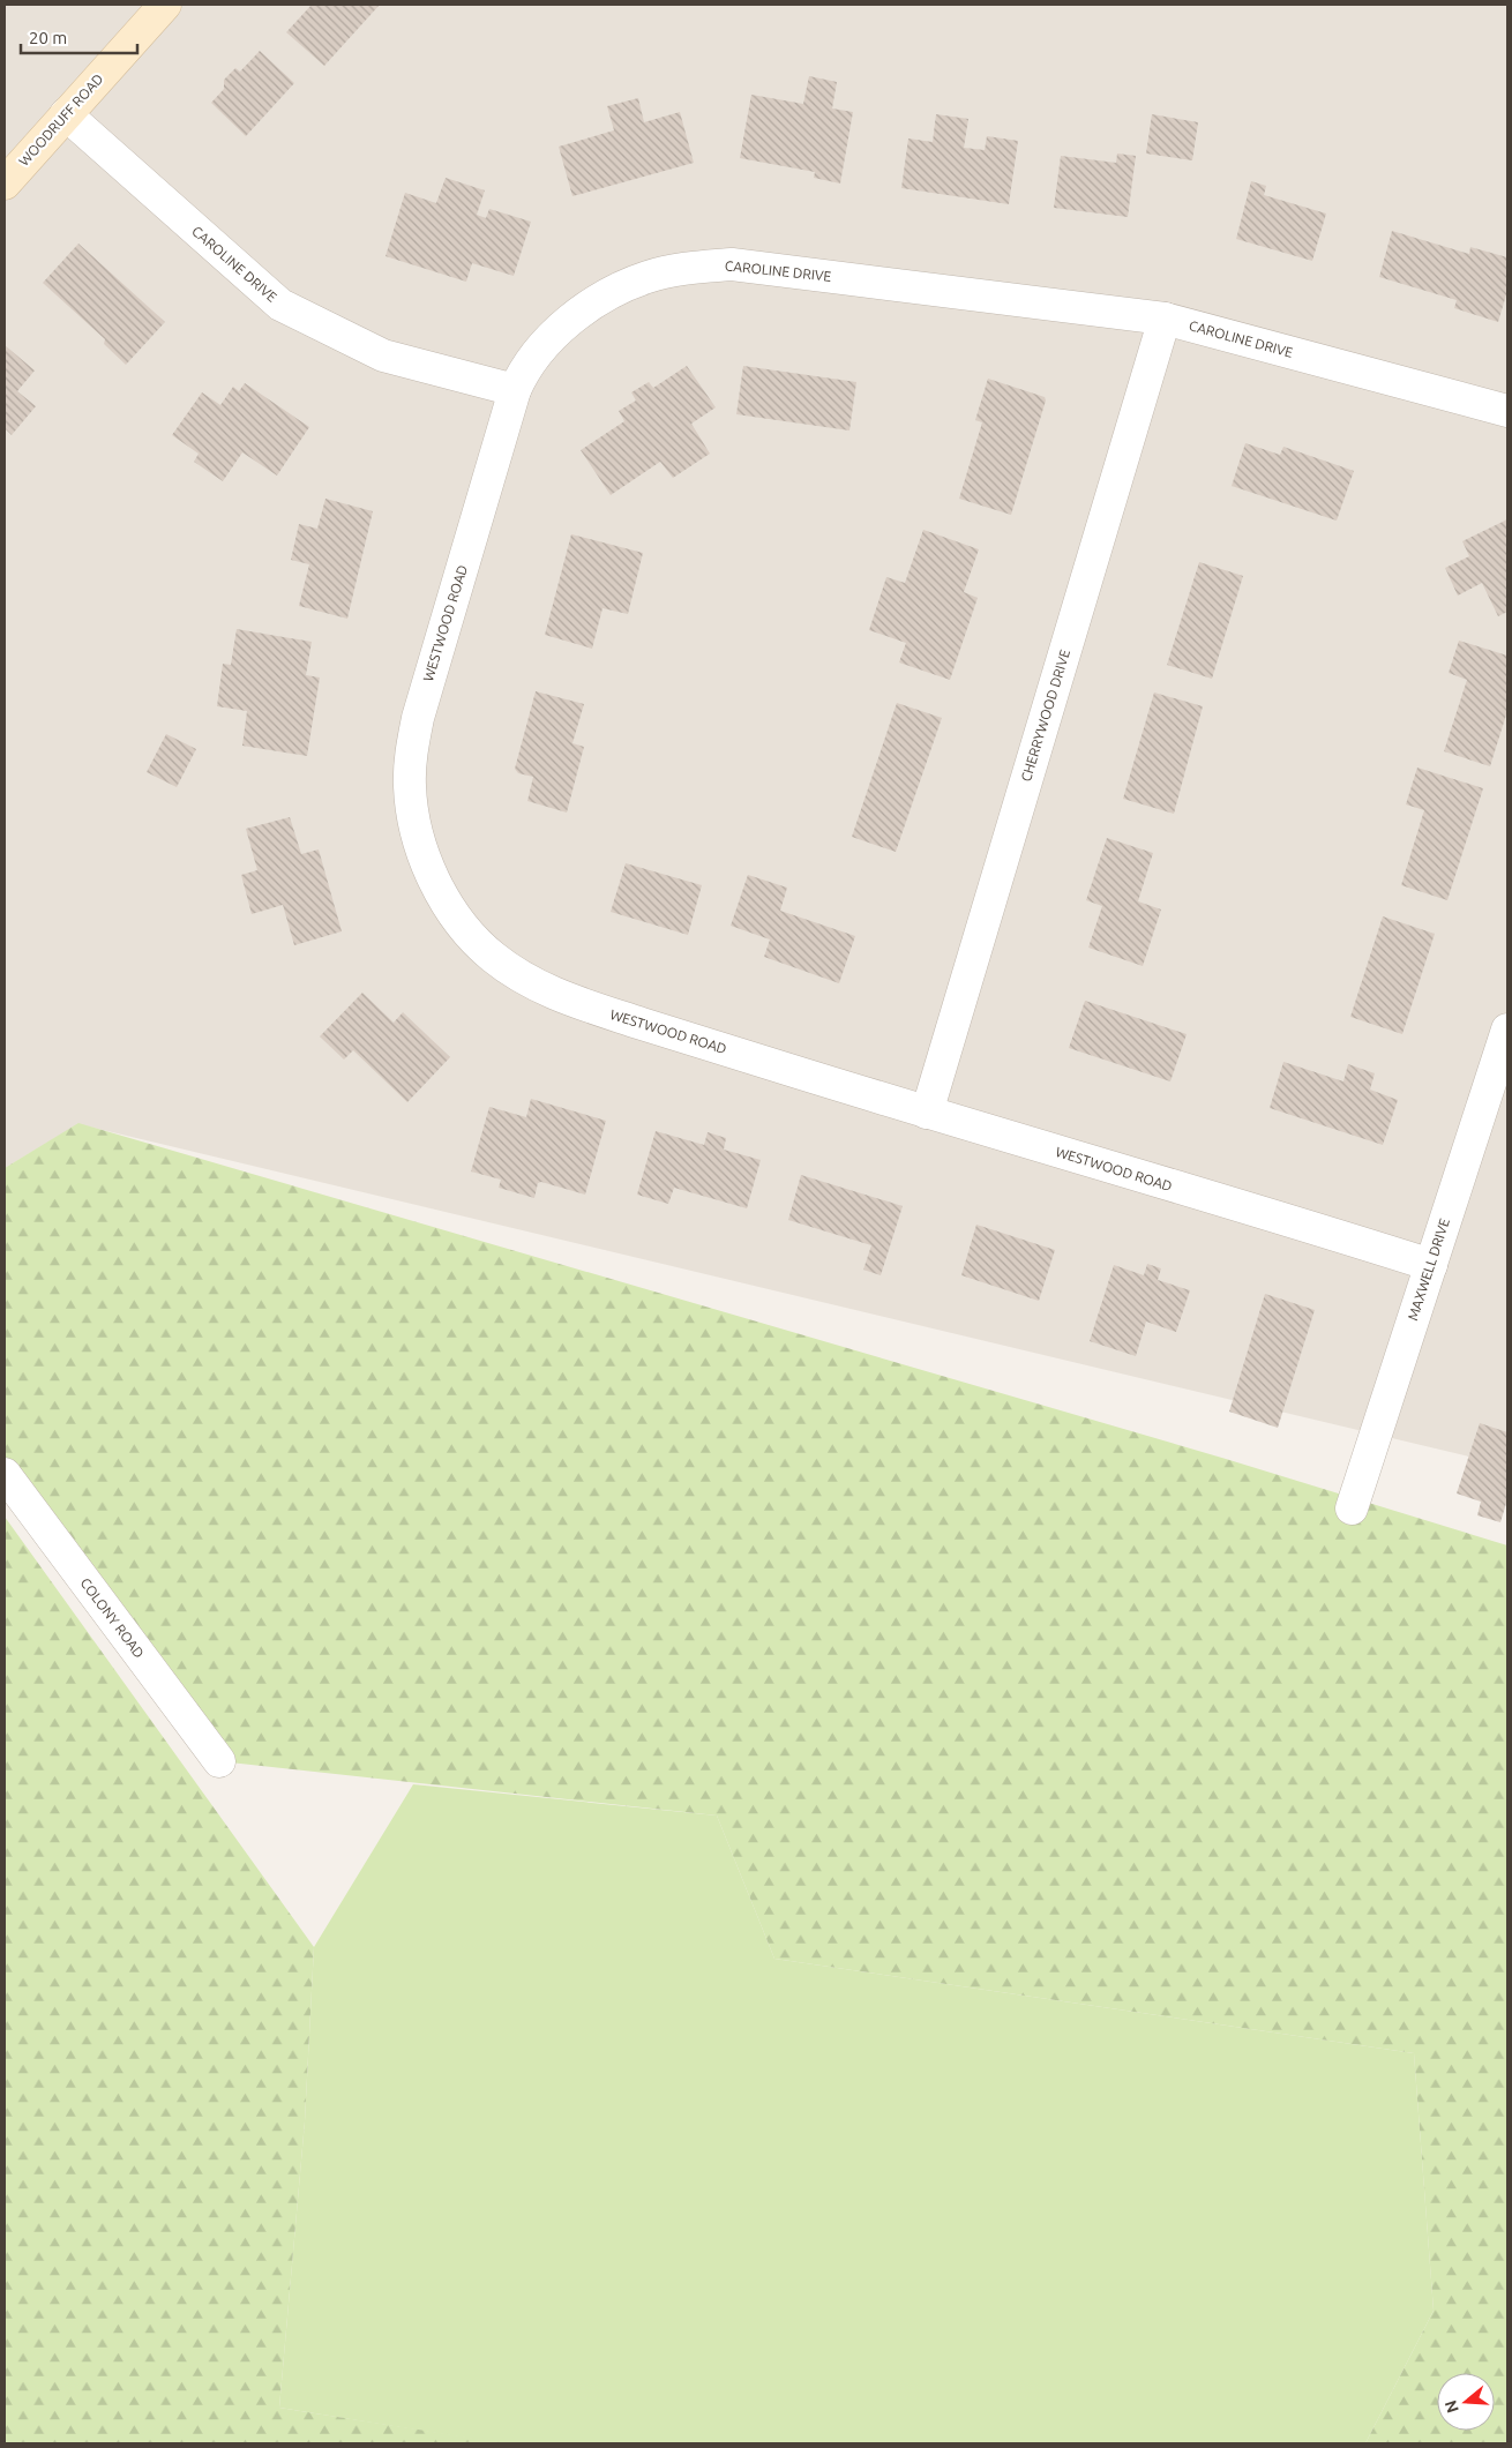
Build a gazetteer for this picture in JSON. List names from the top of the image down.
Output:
{
  "streets": {
    "street": [
      "WOODRUFF ROAD",
      "CAROLINE DRIVE",
      "WESTWOOD ROAD",
      "CHERRYWOOD DRIVE",
      "MAXWELL DRIVE",
      "COLONY ROAD"
    ]
  },
  "crossings": [
    ["WOODRUFF ROAD", "CAROLINE DRIVE"],
    ["CAROLINE DRIVE", "WESTWOOD ROAD"],
    ["CAROLINE DRIVE", "CHERRYWOOD DRIVE"],
    ["WESTWOOD ROAD", "CHERRYWOOD DRIVE"],
    ["WESTWOOD ROAD", "MAXWELL DRIVE"]
  ],
  "scale_bar": "20 m",
  "north": "left"
}
